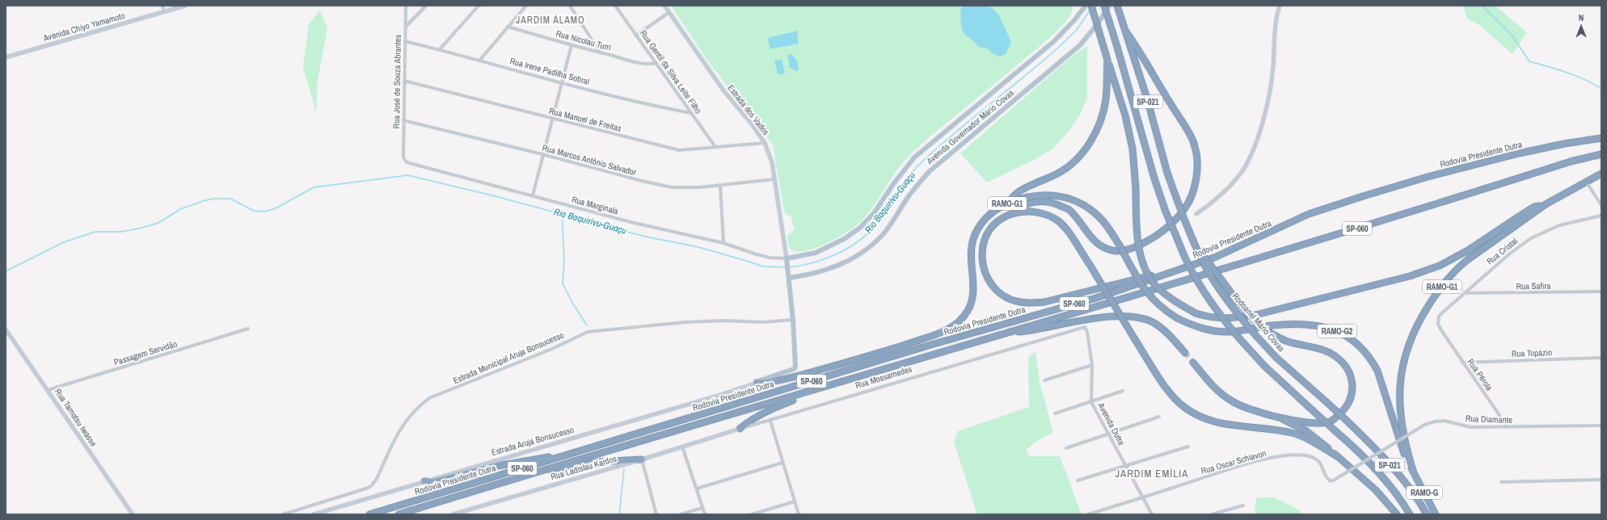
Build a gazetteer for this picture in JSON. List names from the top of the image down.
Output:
{
  "streets": {
    "highway": [
      "SP-021",
      "Rodovia Presidente Dutra",
      "RAMO-G1",
      "SP-060",
      "Rodoanel Mário Covas",
      "RAMO-G2",
      "RAMO-G"
    ],
    "main road": ["Avenida Governador Mário Covas"],
    "street": [
      "Avenida Chiyo Yamamoto",
      "Rua Nicolau Turri",
      "Rua Irene Padilha Sobral",
      "Rua Gentil da Silva Leite Filho",
      "Rua José de Souza Abrantes",
      "Estrada dos Vados",
      "Rua Manoel de Freitas",
      "Rua Marcos Antônio Salvador",
      "Rua Marginala",
      "Rua Cristal",
      "Rua Safira",
      "Passagem Servidão",
      "Rua Topázio",
      "Estrada Municipal Aruja Bonsucesso",
      "Rua Pérola",
      "Rua Mossamedes",
      "Rua Tamotsu Iwasse",
      "Rua Diamante",
      "Avenida Dutra",
      "Estrada Arujá Bonsucesso",
      "Rua Oscar Schiavon",
      "Rua Ladislau Kardos"
    ]
  },
  "crossings": [
    ["Rua Nicolau Turri", "Rua Gentil da Silva Leite Filho"],
    ["Rua Irene Padilha Sobral", "Rua Gentil da Silva Leite Filho"],
    ["Rua Irene Padilha Sobral", "Rua José de Souza Abrantes"],
    ["Rua Gentil da Silva Leite Filho", "Rua Manoel de Freitas"],
    ["Rua José de Souza Abrantes", "Rua Manoel de Freitas"],
    ["Rua José de Souza Abrantes", "Rua Marcos Antônio Salvador"],
    ["Rua José de Souza Abrantes", "Rua Marginala"],
    ["Estrada dos Vados", "Rua Manoel de Freitas"],
    ["Estrada dos Vados", "Avenida Governador Mário Covas"],
    ["Estrada dos Vados", "Rua Marcos Antônio Salvador"],
    ["Estrada dos Vados", "Rua Marginala"],
    ["Avenida Governador Mário Covas", "Rua Marginala"],
    ["RAMO-G1", "RAMO-G2"],
    ["RAMO-G1", "Estrada Arujá Bonsucesso"],
    ["RAMO-G1", "RAMO-G"],
    ["Rua Cristal", "Rua Safira"],
    ["Rua Cristal", "Rua Pérola"],
    ["RAMO-G2", "RAMO-G"],
    ["Passagem Servidão", "Rua Tamotsu Iwasse"],
    ["Rua Topázio", "Rua Pérola"],
    ["Rua Pérola", "Rua Diamante"],
    ["Rua Mossamedes", "Avenida Dutra"],
    ["Rua Mossamedes", "Rua Ladislau Kardos"],
    ["Rua Diamante", "Rua Oscar Schiavon"],
    ["Avenida Dutra", "Rua Oscar Schiavon"]
  ],
  "districts": ["JARDIM ÁLAMO", "JARDIM EMÍLIA"],
  "water": ["Rio Baquirivu-Guaçu"],
  "north": "top"
}
